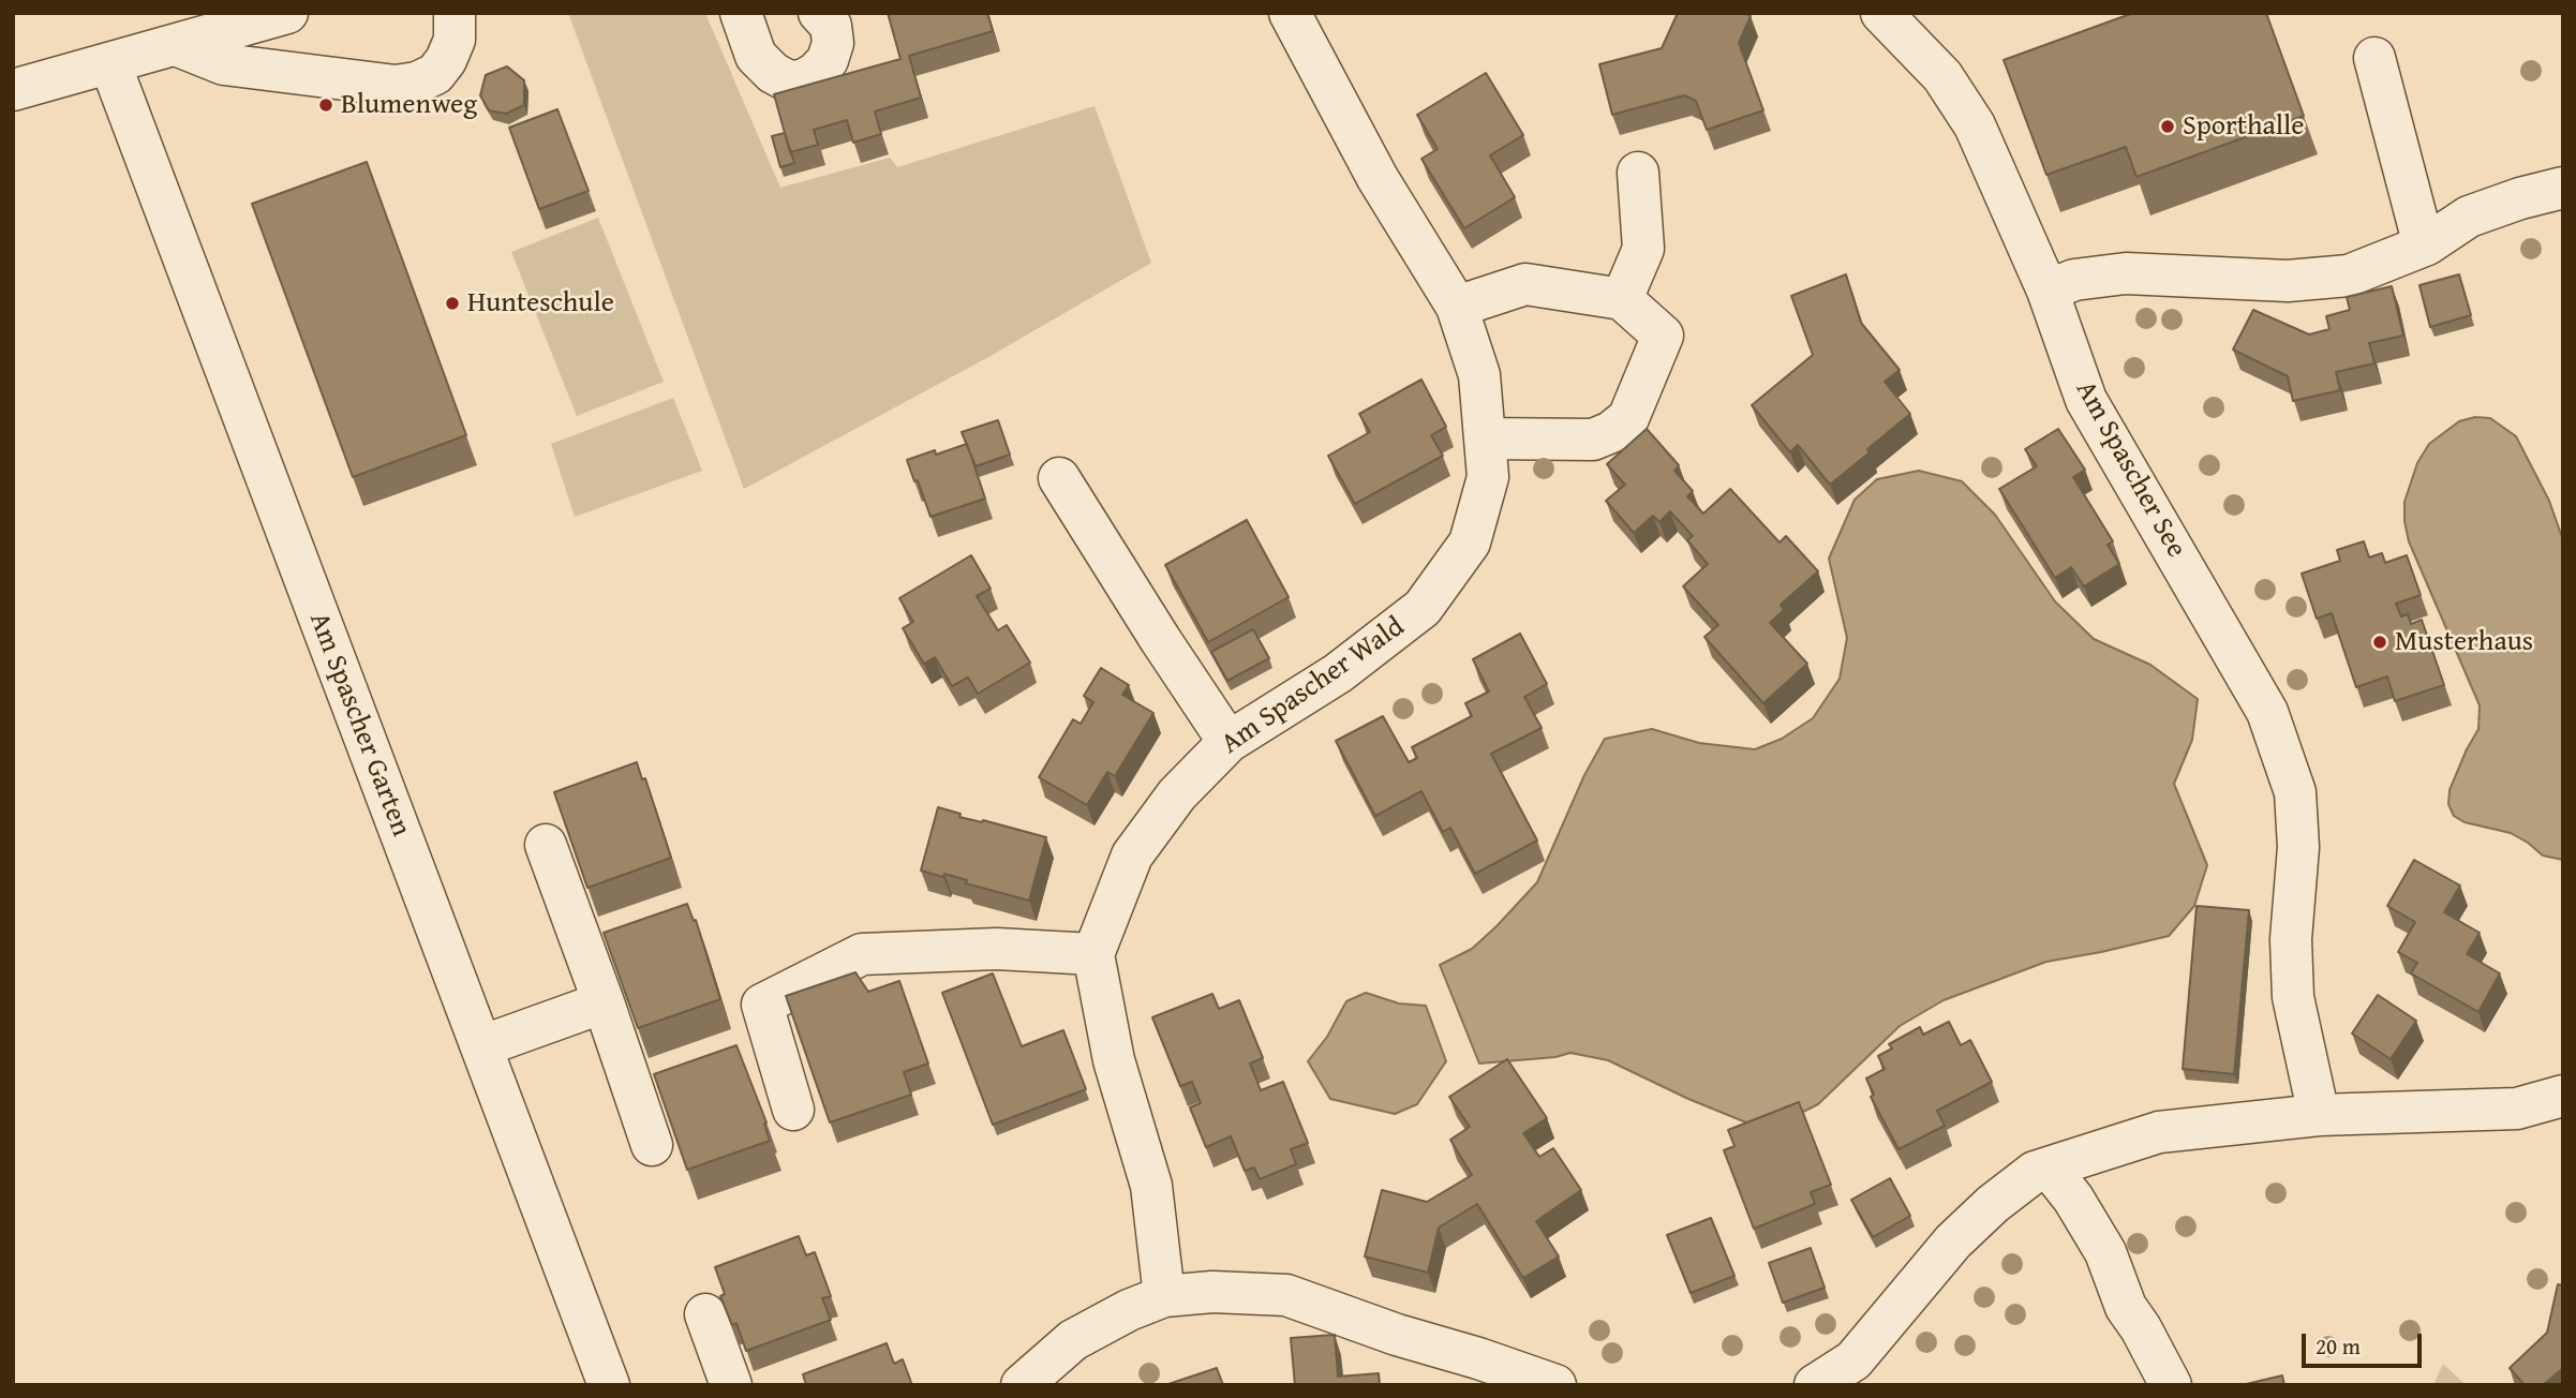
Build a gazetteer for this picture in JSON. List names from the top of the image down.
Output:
{
  "streets": {
    "street": ["Am Spascher See", "Am Spascher Wald", "Am Spascher Garten"]
  },
  "places": [
    "Blumenweg",
    "Sporthalle",
    "Hunteschule",
    "Musterhaus"
  ],
  "scale_bar": "20 m"
}
